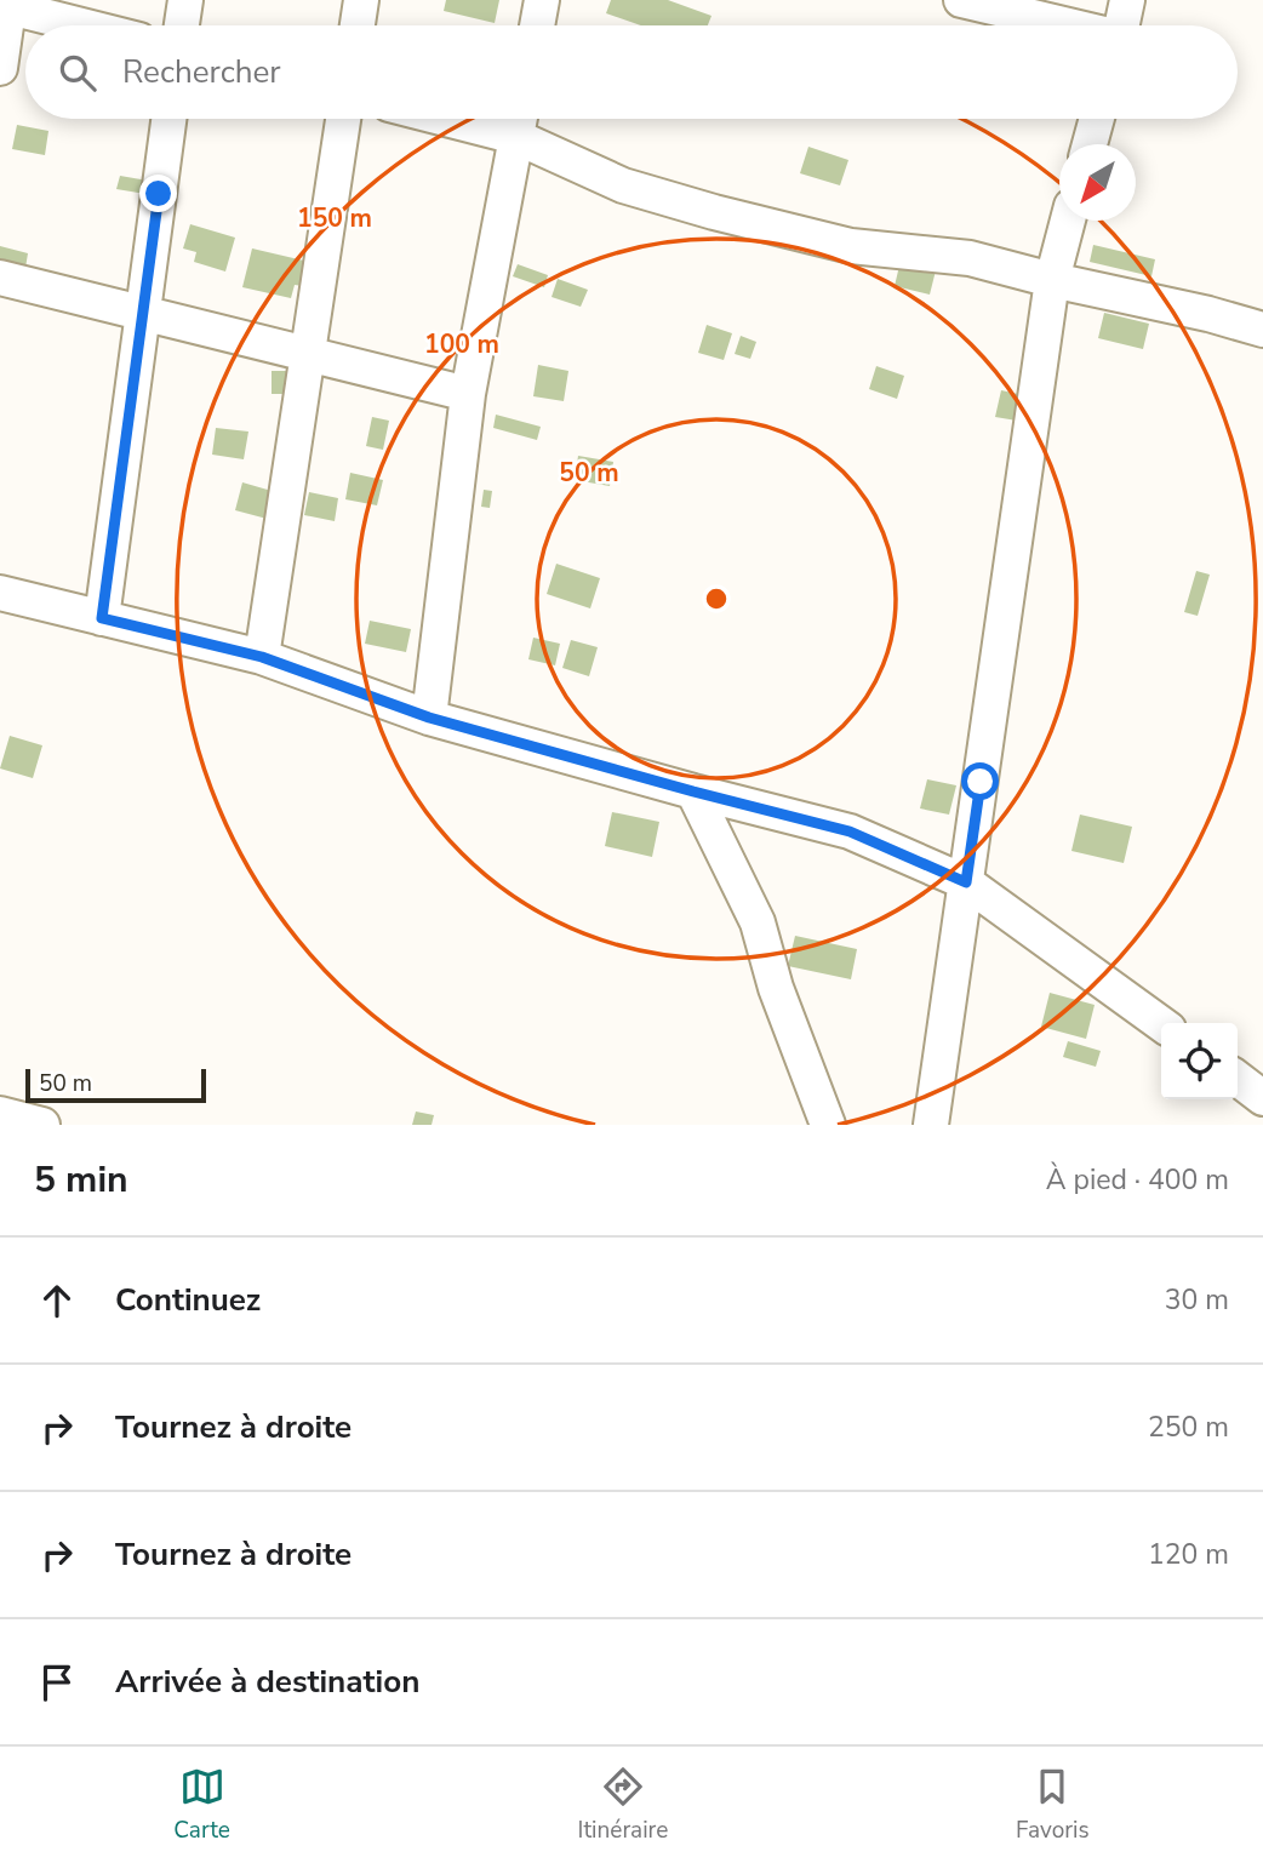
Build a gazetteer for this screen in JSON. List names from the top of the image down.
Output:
{
  "scale_bar": "50 m",
  "north": "bottom left",
  "page": {
    "search": "Rechercher",
    "scale": "50 m",
    "heading": ["5 min", "À pied · 400 m"],
    "list": [
      ["Continuez", "30 m"],
      ["Tournez à droite", "250 m"],
      ["Tournez à droite", "120 m"],
      "Arrivée à destination"
    ],
    "nav": ["Carte", "Itinéraire", "Favoris"]
  },
  "rings": ["150 m", "100 m", "50 m"]
}
